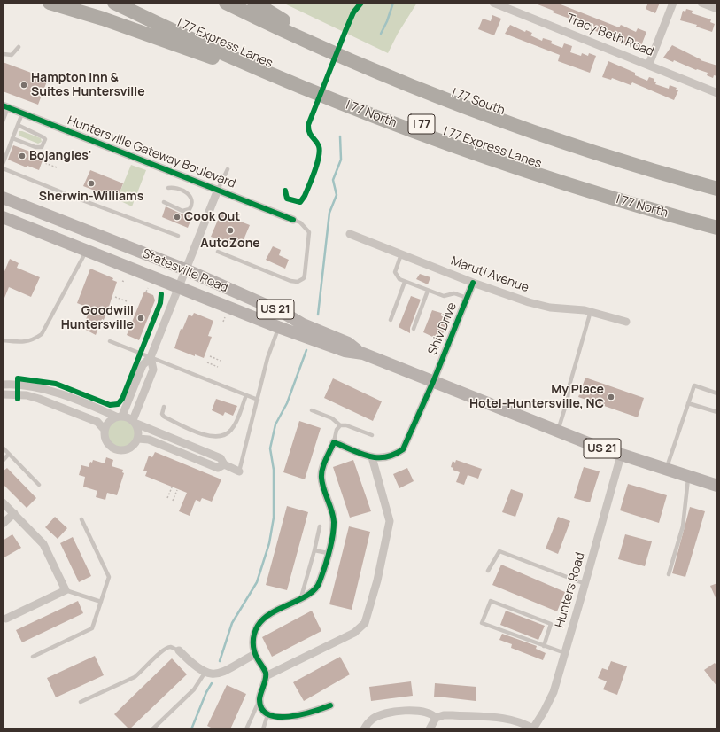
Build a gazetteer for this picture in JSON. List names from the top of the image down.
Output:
{
  "streets": {
    "highway": [
      "I 77 Express Lanes",
      "I 77 South",
      "I 77 North",
      "I 77"
    ],
    "main road": ["Statesville Road", "US 21"],
    "street": [
      "Tracy Beth Road",
      "Huntersville Gateway Boulevard",
      "Maruti Avenue",
      "Shiv Drive",
      "Hunters Road"
    ]
  },
  "crossings": [
    ["Statesville Road", "Shiv Drive"],
    ["Statesville Road", "Hunters Road"],
    ["Maruti Avenue", "Shiv Drive"]
  ],
  "places": [
    "Hampton Inn & Suites Huntersville",
    "Bojangles'",
    "Sherwin-Williams",
    "Cook Out",
    "AutoZone",
    "Goodwill Huntersville",
    "My Place Hotel-Huntersville, NC"
  ]
}
